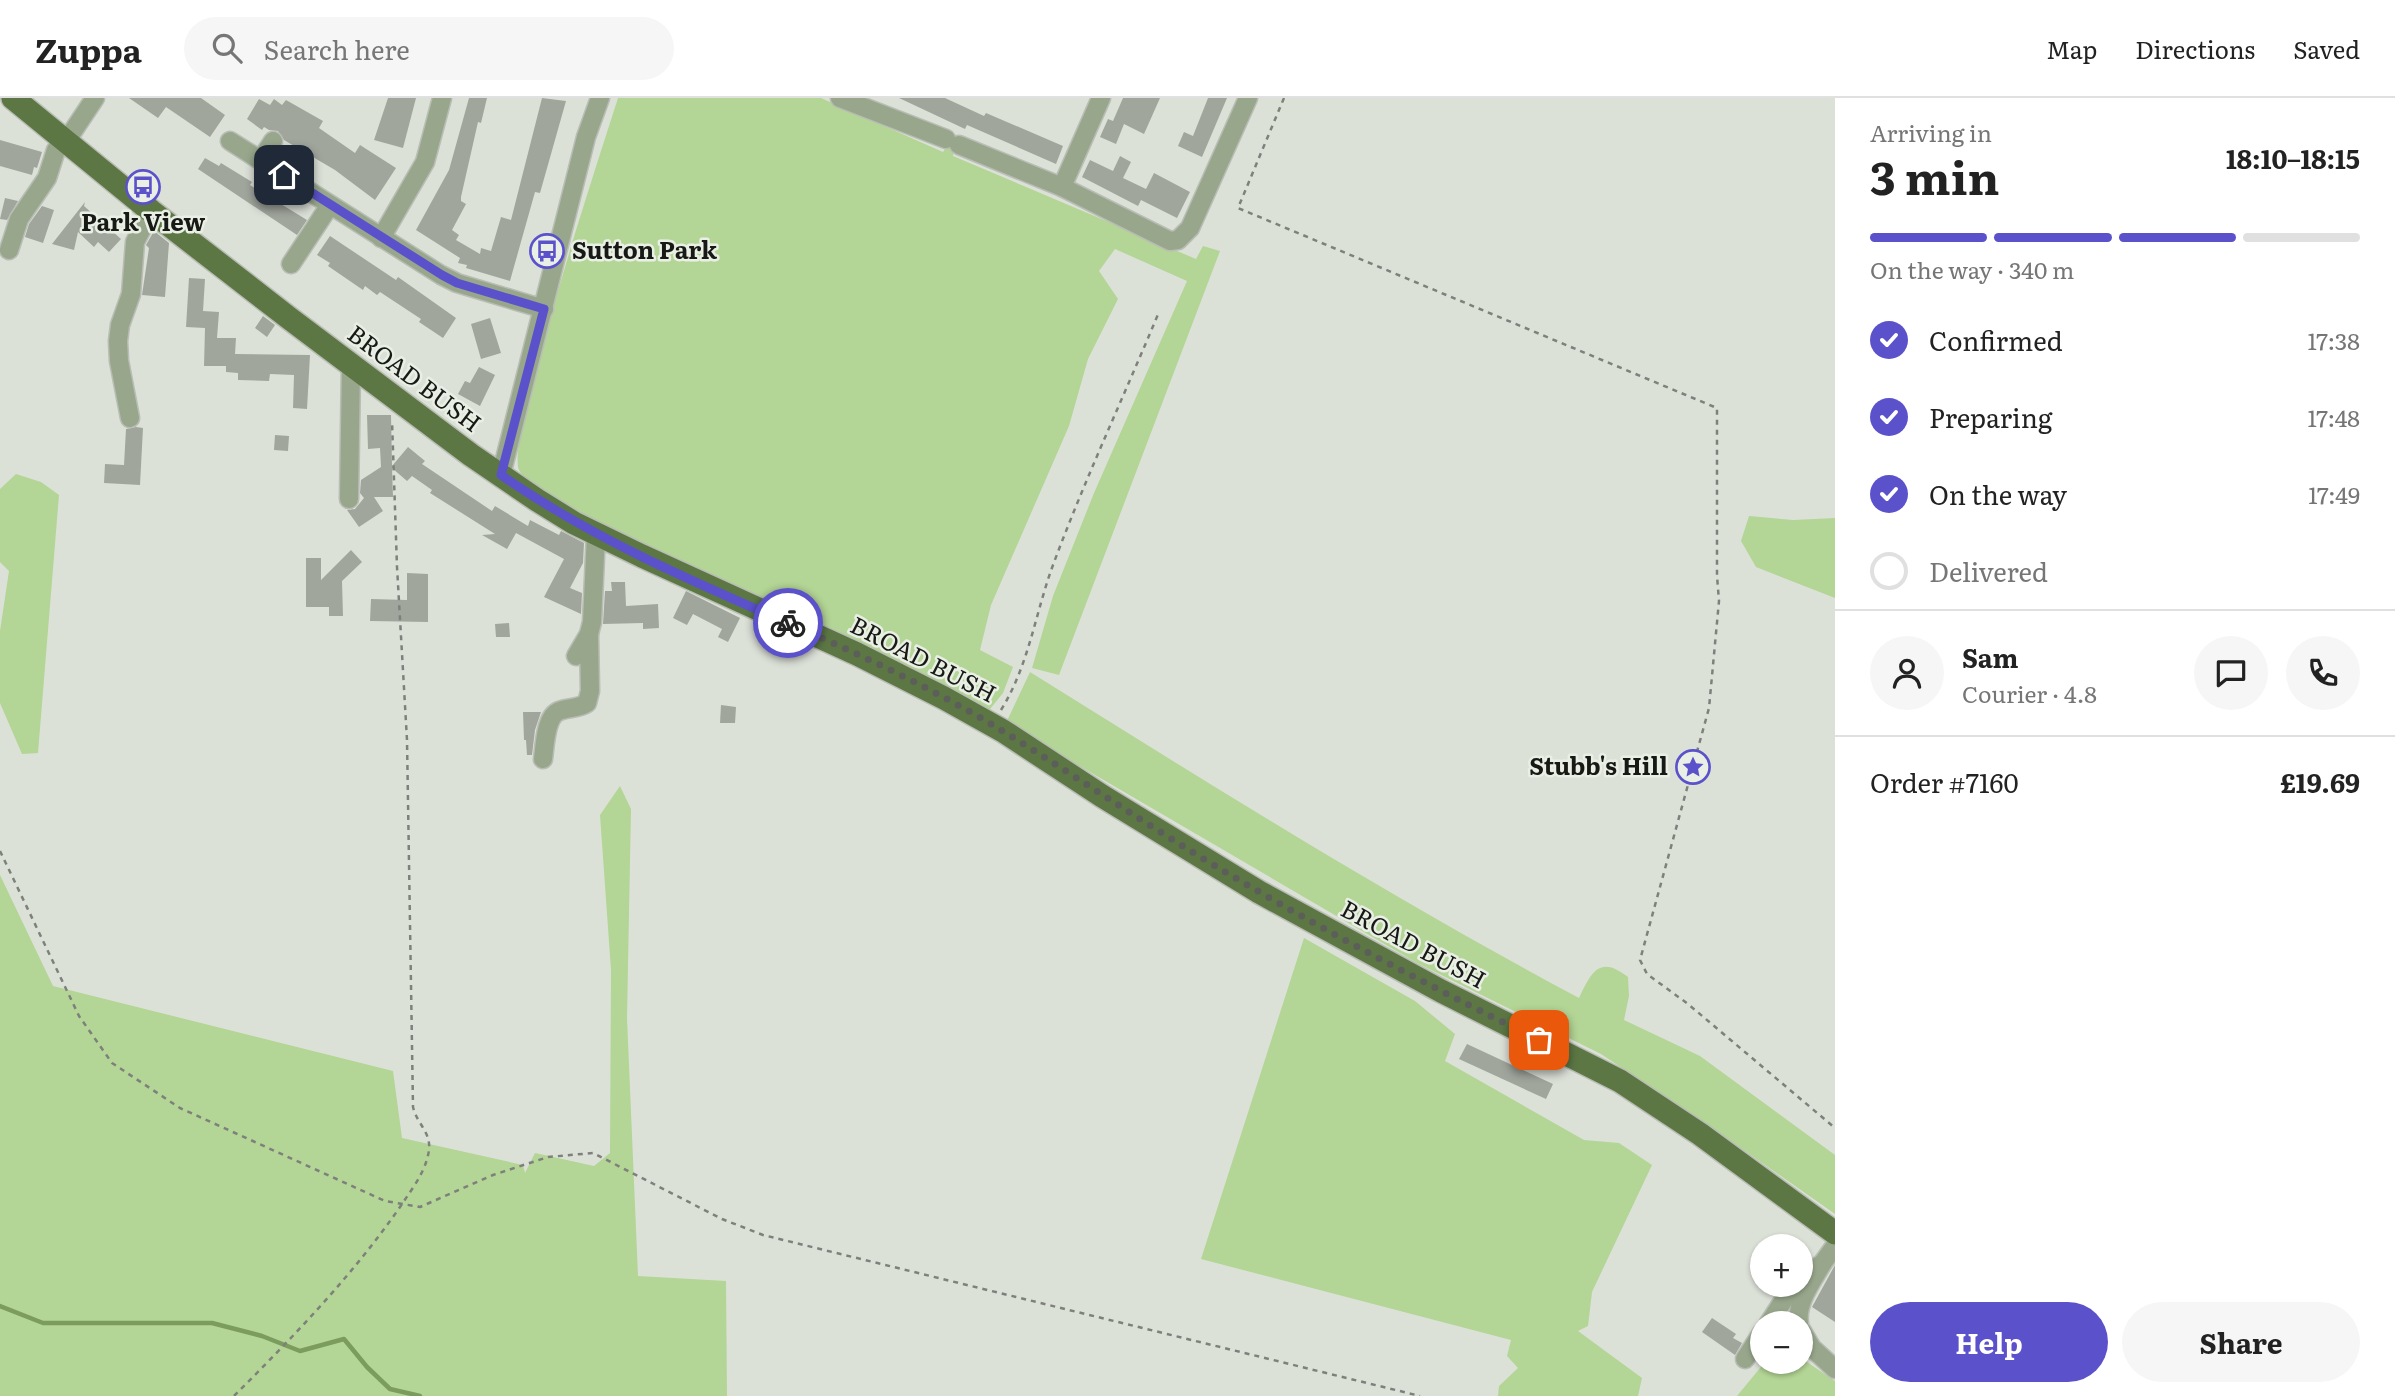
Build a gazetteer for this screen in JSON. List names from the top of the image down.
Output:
{
  "streets": {
    "main road": ["BROAD BUSH"]
  },
  "places": {
    "bus stop": ["Park View", "Sutton Park"],
    "place": ["Stubb's Hill"]
  },
  "page": {
    "header": "Zuppa",
    "search": "Search here",
    "nav": ["Map", "Directions", "Saved"],
    "heading": ["3 min", "Arriving in", "18:10–18:15"],
    "panel": [
      "Sam",
      "Courier · 4.8",
      "Order #7160",
      "£19.69"
    ],
    "bar": "On the way · 340 m",
    "list": [
      ["Confirmed", "17:38"],
      ["Preparing", "17:48"],
      ["On the way", "17:49"],
      "Delivered"
    ],
    "map_buttons": ["+", "−"],
    "buttons": ["Help", "Share"]
  }
}
